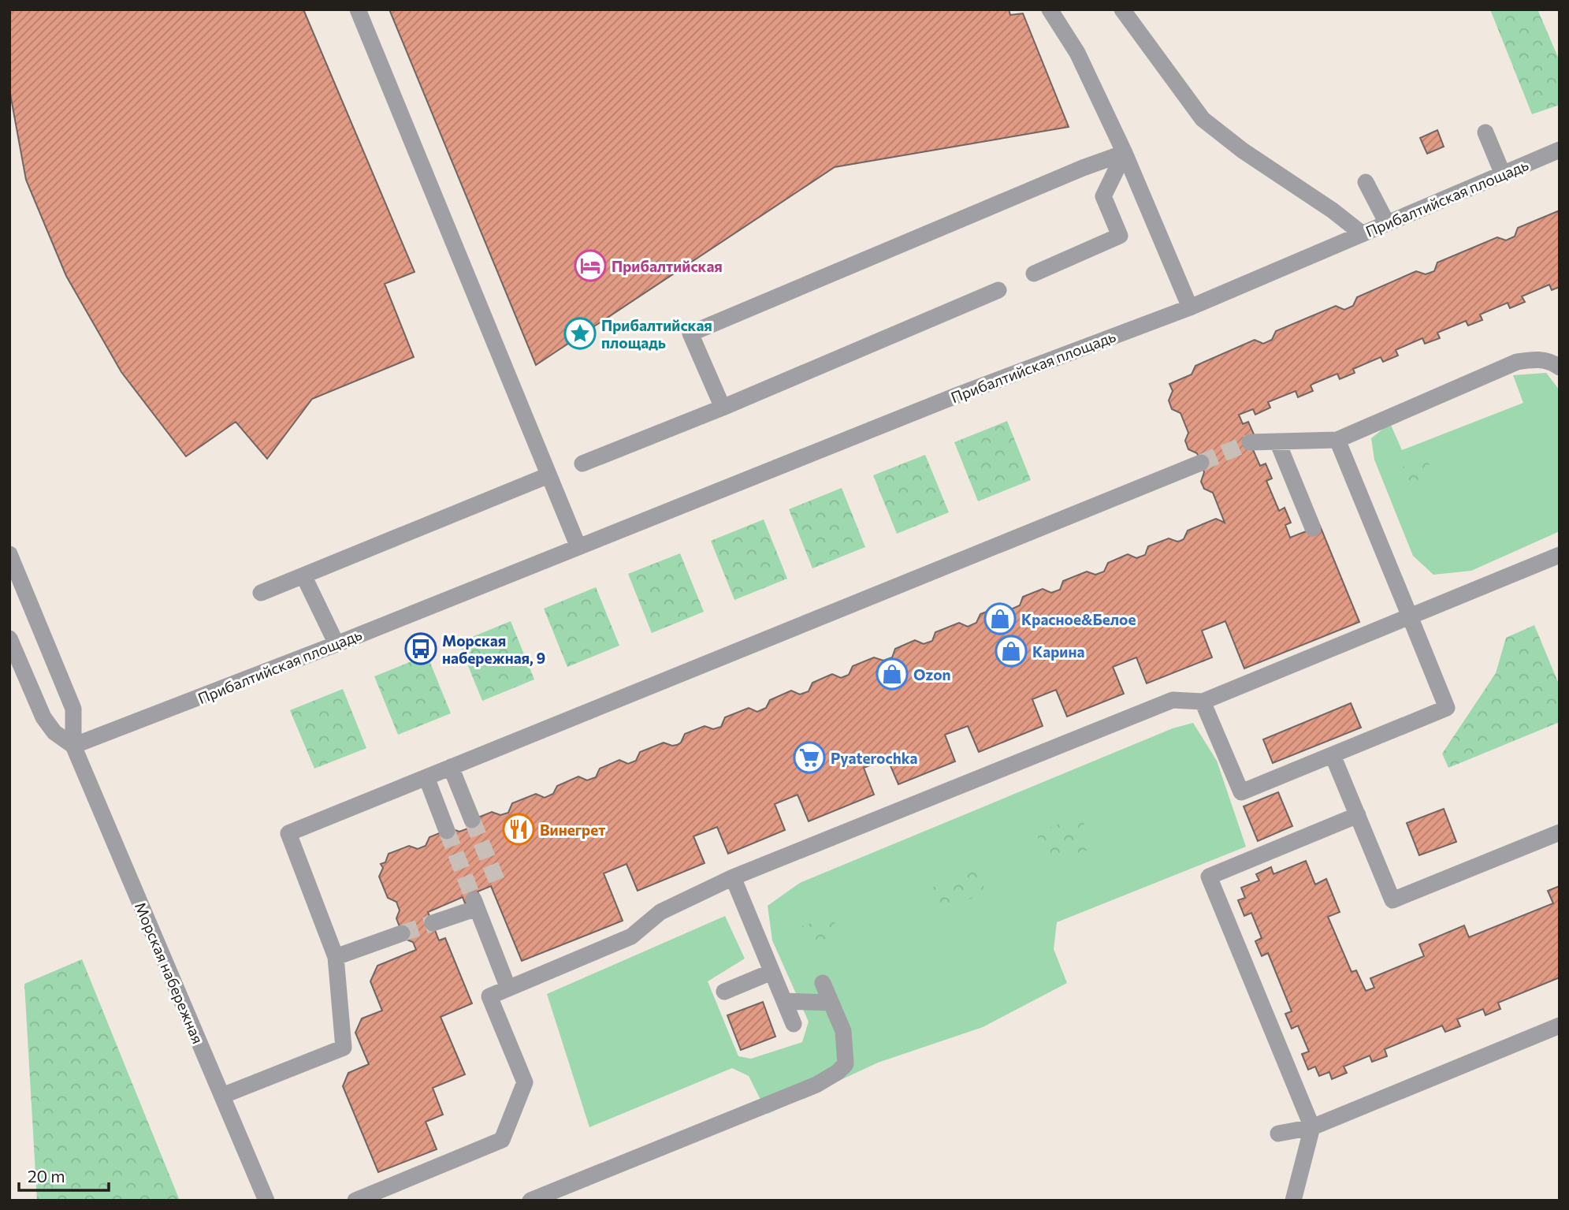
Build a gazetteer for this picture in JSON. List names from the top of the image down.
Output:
{
  "streets": {
    "street": ["Прибалтийская площадь", "Морская набережная"]
  },
  "crossings": [
    ["Прибалтийская площадь", "Морская набережная"]
  ],
  "places": {
    "hotel": ["Прибалтийская"],
    "place": ["Прибалтийская площадь"],
    "shop": ["Красное&Белое", "Карина", "Ozon"],
    "bus stop": ["Морская набережная, 9"],
    "supermarket": ["Pyaterochka"],
    "restaurant": ["Винегрет"]
  },
  "scale_bar": "20 m"
}
